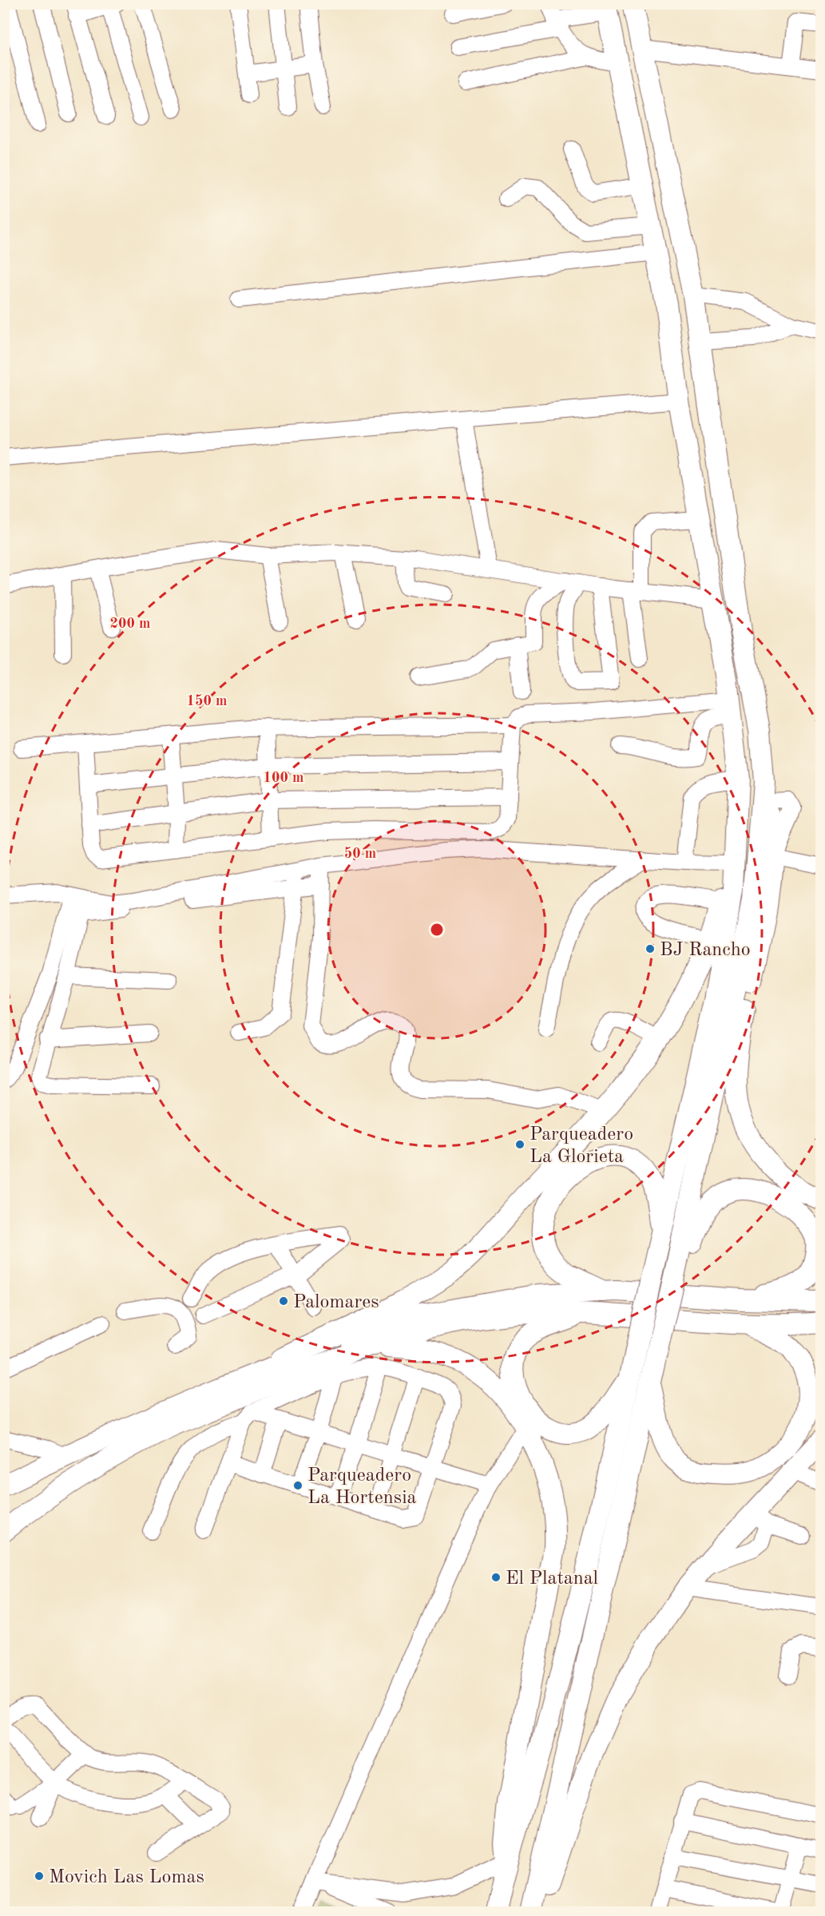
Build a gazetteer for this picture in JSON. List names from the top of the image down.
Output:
{
  "places": [
    "BJ Rancho",
    "Parqueadero La Glorieta",
    "Palomares",
    "Parqueadero La Hortensia",
    "El Platanal",
    "Movich Las Lomas"
  ],
  "rings": [
    "200 m",
    "150 m",
    "100 m",
    "50 m"
  ]
}
